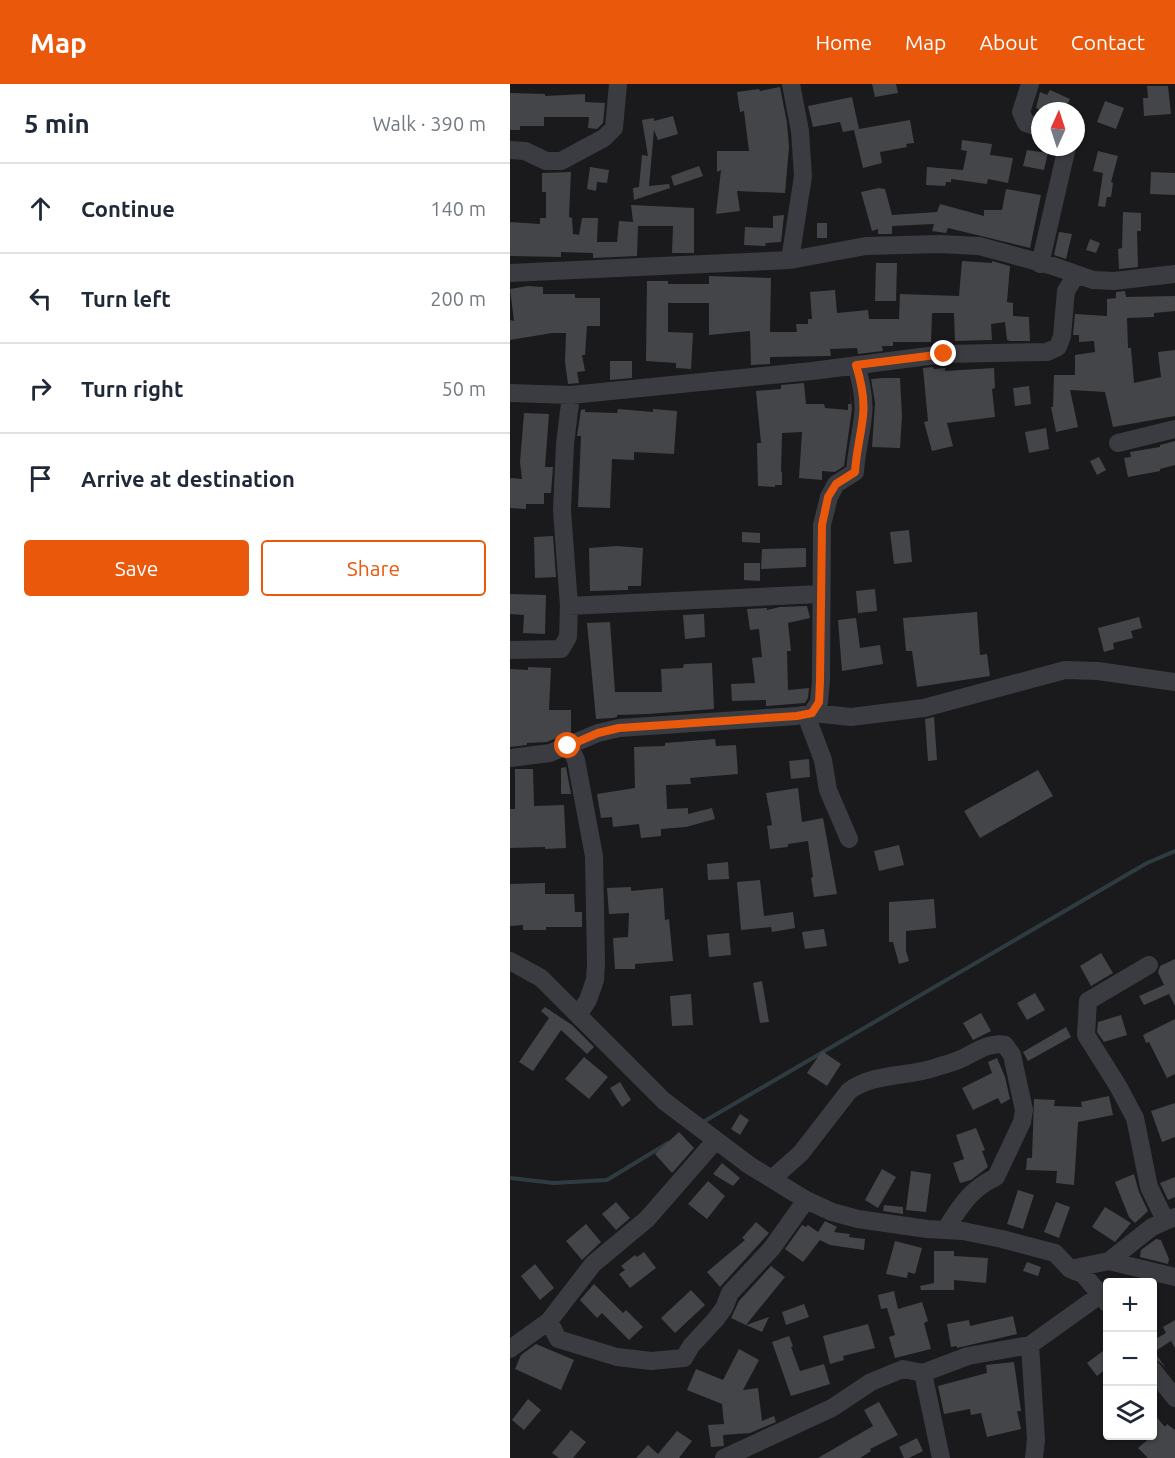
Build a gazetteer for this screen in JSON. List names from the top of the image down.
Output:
{
  "north": "top",
  "page": {
    "header": "Map",
    "nav": [
      "Home",
      "Map",
      "About",
      "Contact"
    ],
    "heading": ["5 min", "Walk · 390 m"],
    "list": [
      ["Continue", "140 m"],
      ["Turn left", "200 m"],
      ["Turn right", "50 m"],
      "Arrive at destination"
    ],
    "buttons": ["Save", "Share"],
    "map_buttons": ["+", "−"]
  }
}
